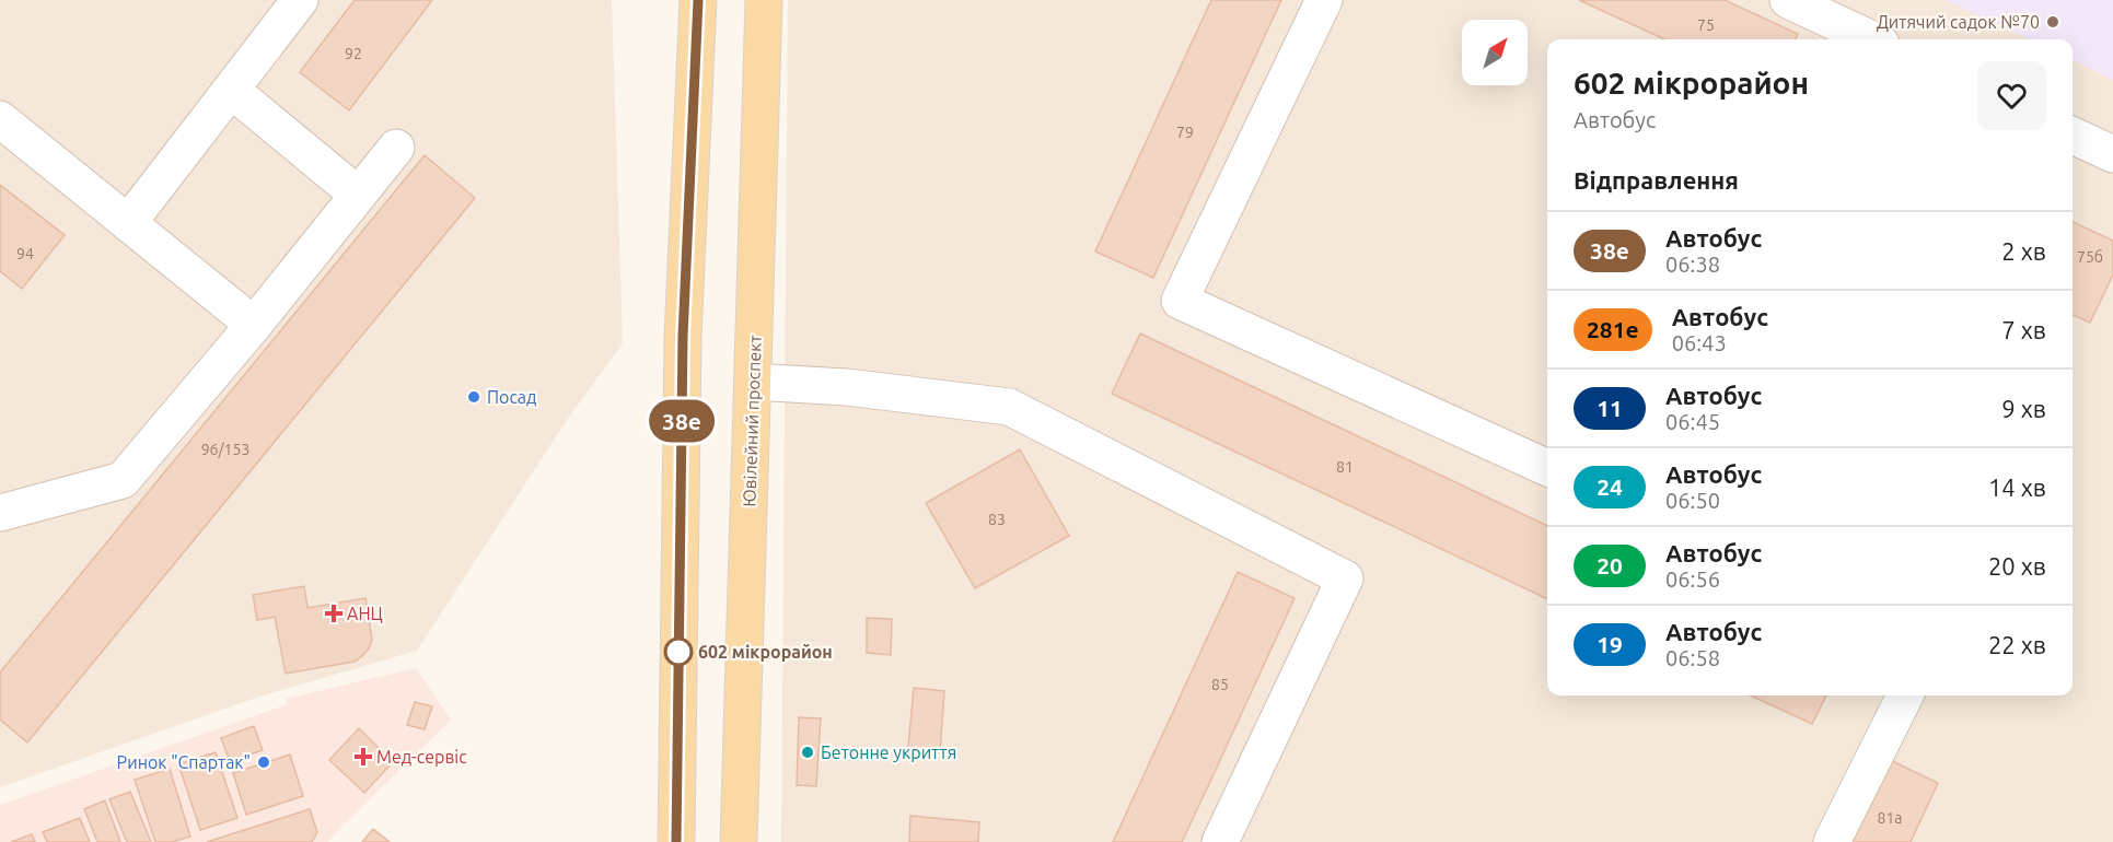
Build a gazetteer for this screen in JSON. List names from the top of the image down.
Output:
{
  "streets": {
    "main road": ["Ювілейний проспект"]
  },
  "places": {
    "other": [
      "Дитячий садок №70",
      "Посад",
      "602 мікрорайон",
      "Бетонне укриття",
      "Ринок \"Спартак\""
    ],
    "health": ["АНЦ", "Мед-сервіс"]
  },
  "lines": ["bus line 38е"],
  "house_numbers": [
    "75",
    "92",
    "79",
    "94",
    "75б",
    "96/153",
    "81",
    "83",
    "85",
    "81а"
  ],
  "north": "top right",
  "page": {
    "on_map": "38е",
    "heading": [
      ["602 мікрорайон", "Автобус"],
      "Відправлення"
    ],
    "list": [
      {
        "mark": "38е",
        "name": "Автобус",
        "note": "06:38",
        "value": "2 хв"
      },
      {
        "mark": "281е",
        "name": "Автобус",
        "note": "06:43",
        "value": "7 хв"
      },
      {
        "mark": "11",
        "name": "Автобус",
        "note": "06:45",
        "value": "9 хв"
      },
      {
        "mark": "24",
        "name": "Автобус",
        "note": "06:50",
        "value": "14 хв"
      },
      {
        "mark": "20",
        "name": "Автобус",
        "note": "06:56",
        "value": "20 хв"
      },
      {
        "mark": "19",
        "name": "Автобус",
        "note": "06:58",
        "value": "22 хв"
      }
    ]
  }
}
